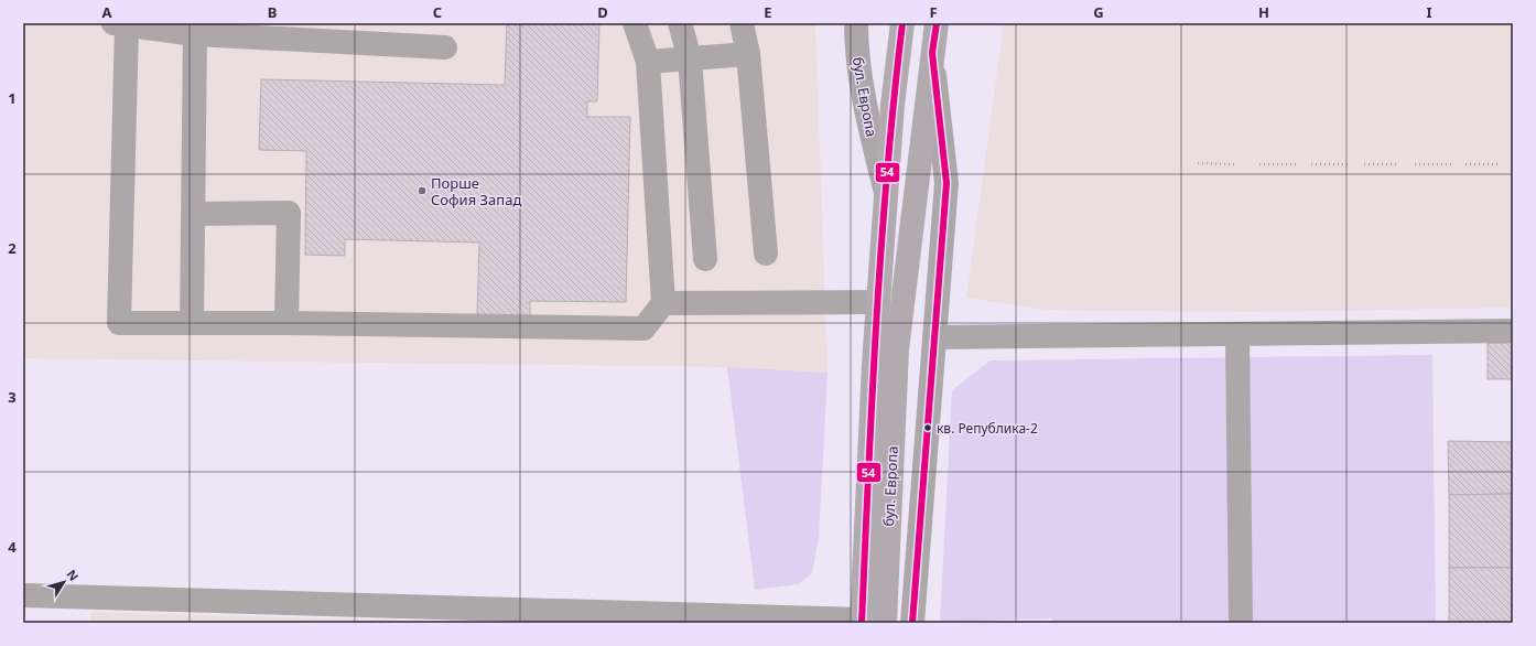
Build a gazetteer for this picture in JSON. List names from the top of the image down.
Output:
{
  "streets": {
    "main road": ["бул. Европа"]
  },
  "places": ["Порше София Запад", "кв. Република-2"],
  "lines": ["transit line 54"],
  "north": "top right",
  "grid": {
    "columns": [
      "A",
      "B",
      "C",
      "D",
      "E",
      "F",
      "G",
      "H",
      "I"
    ],
    "rows": [
      "1",
      "2",
      "3",
      "4"
    ]
  }
}
